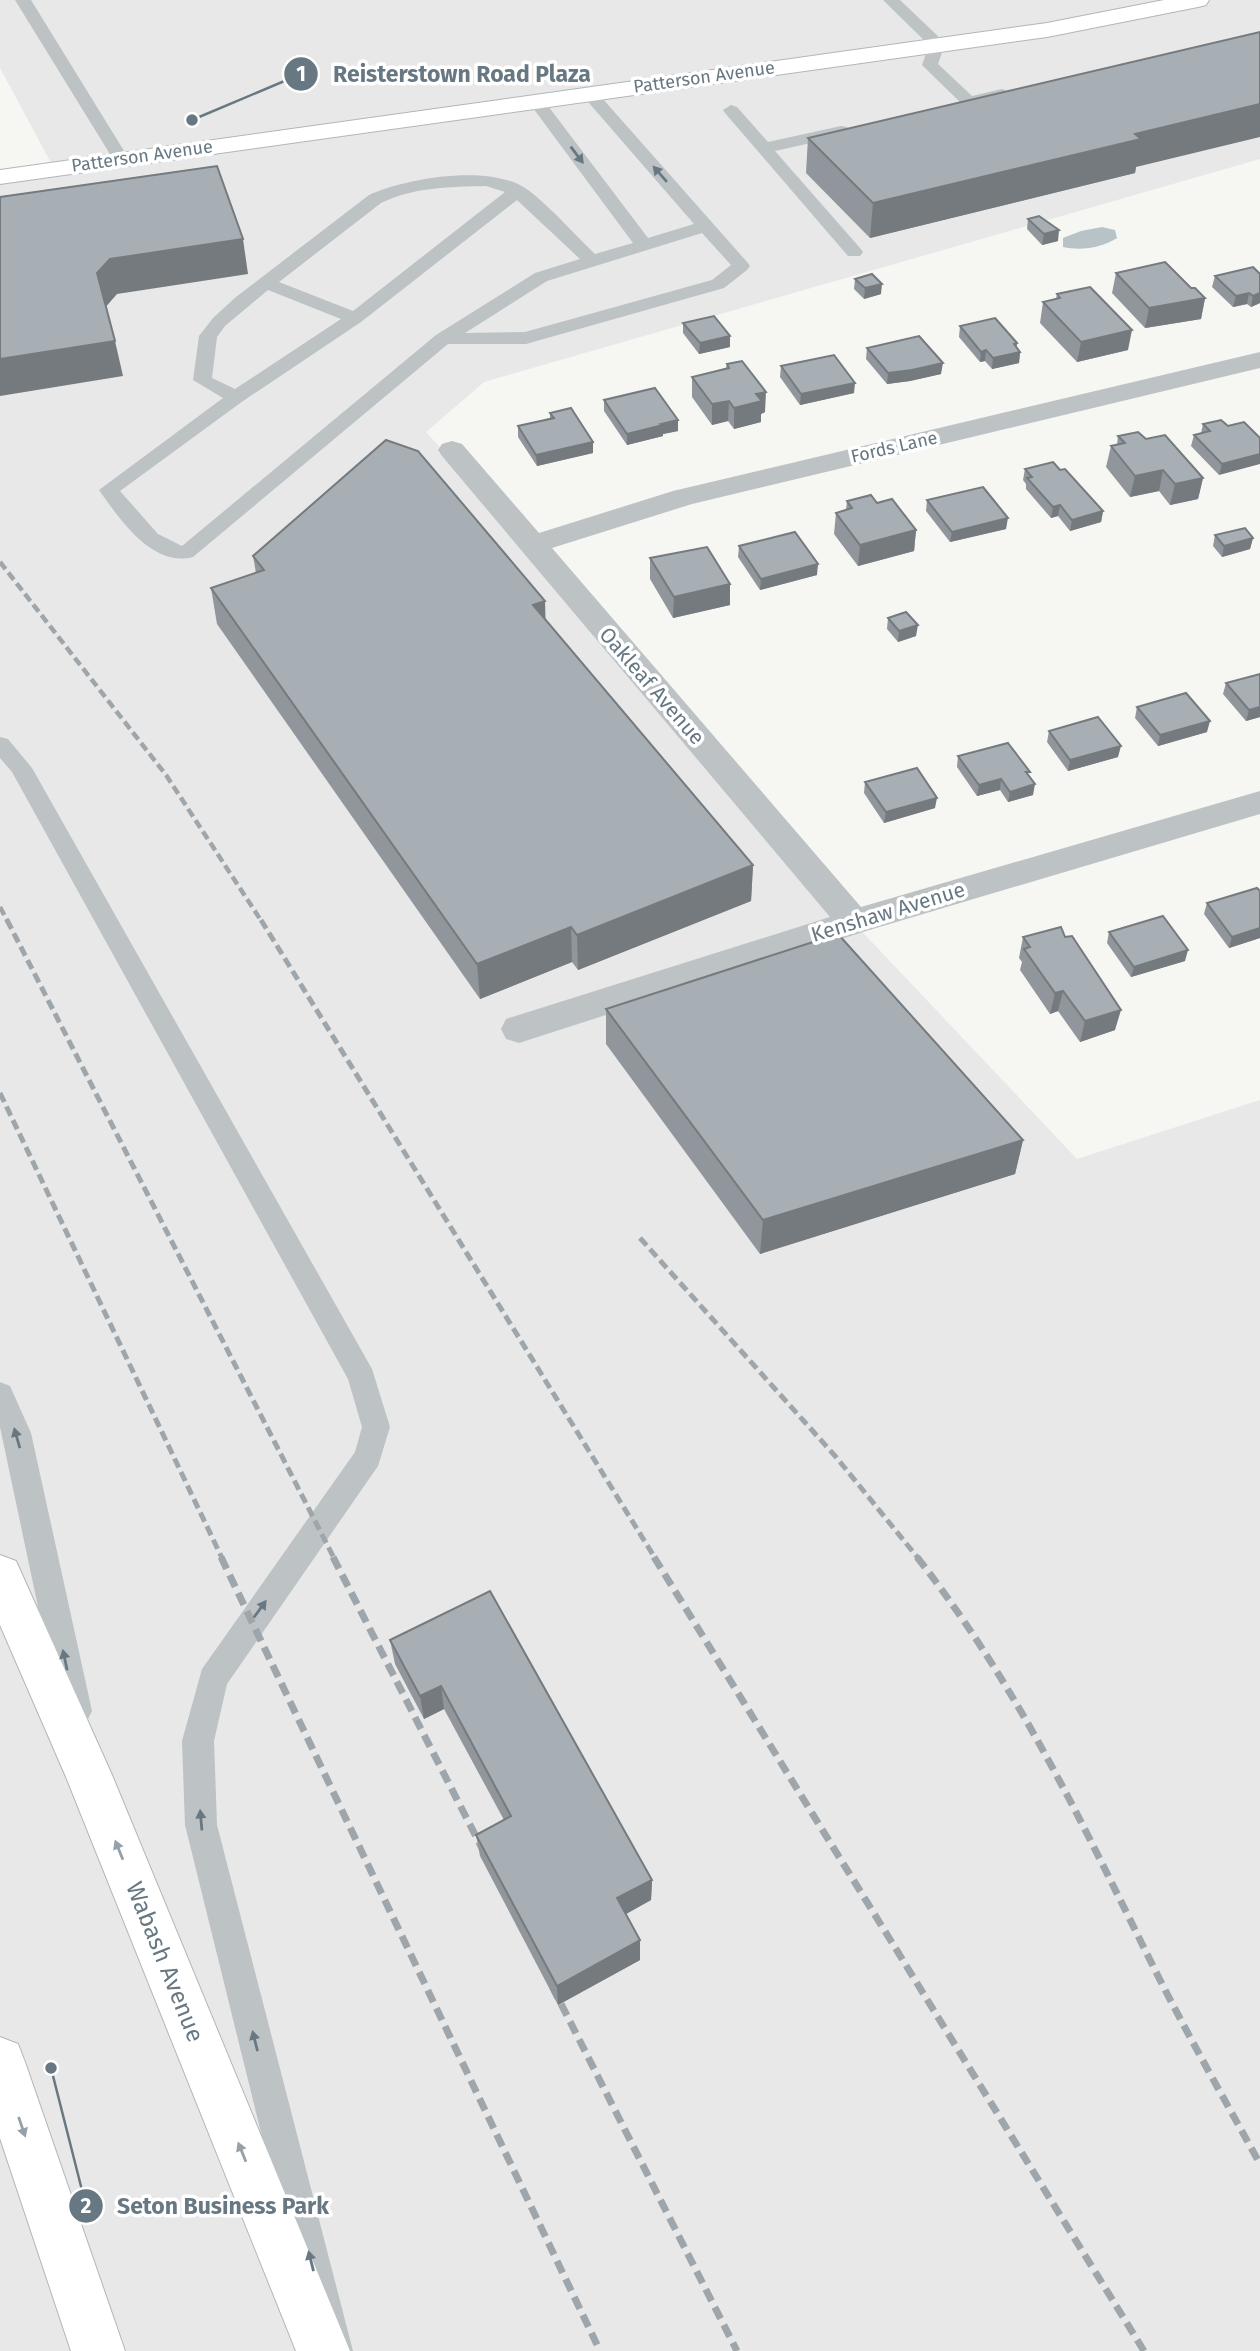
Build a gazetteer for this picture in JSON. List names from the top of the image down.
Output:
{
  "streets": {
    "main road": ["Patterson Avenue", "Wabash Avenue"],
    "street": ["Fords Lane", "Oakleaf Avenue", "Kenshaw Avenue"]
  },
  "crossings": [
    ["Fords Lane", "Oakleaf Avenue"],
    ["Oakleaf Avenue", "Kenshaw Avenue"]
  ],
  "places": ["Reisterstown Road Plaza", "Seton Business Park"]
}
